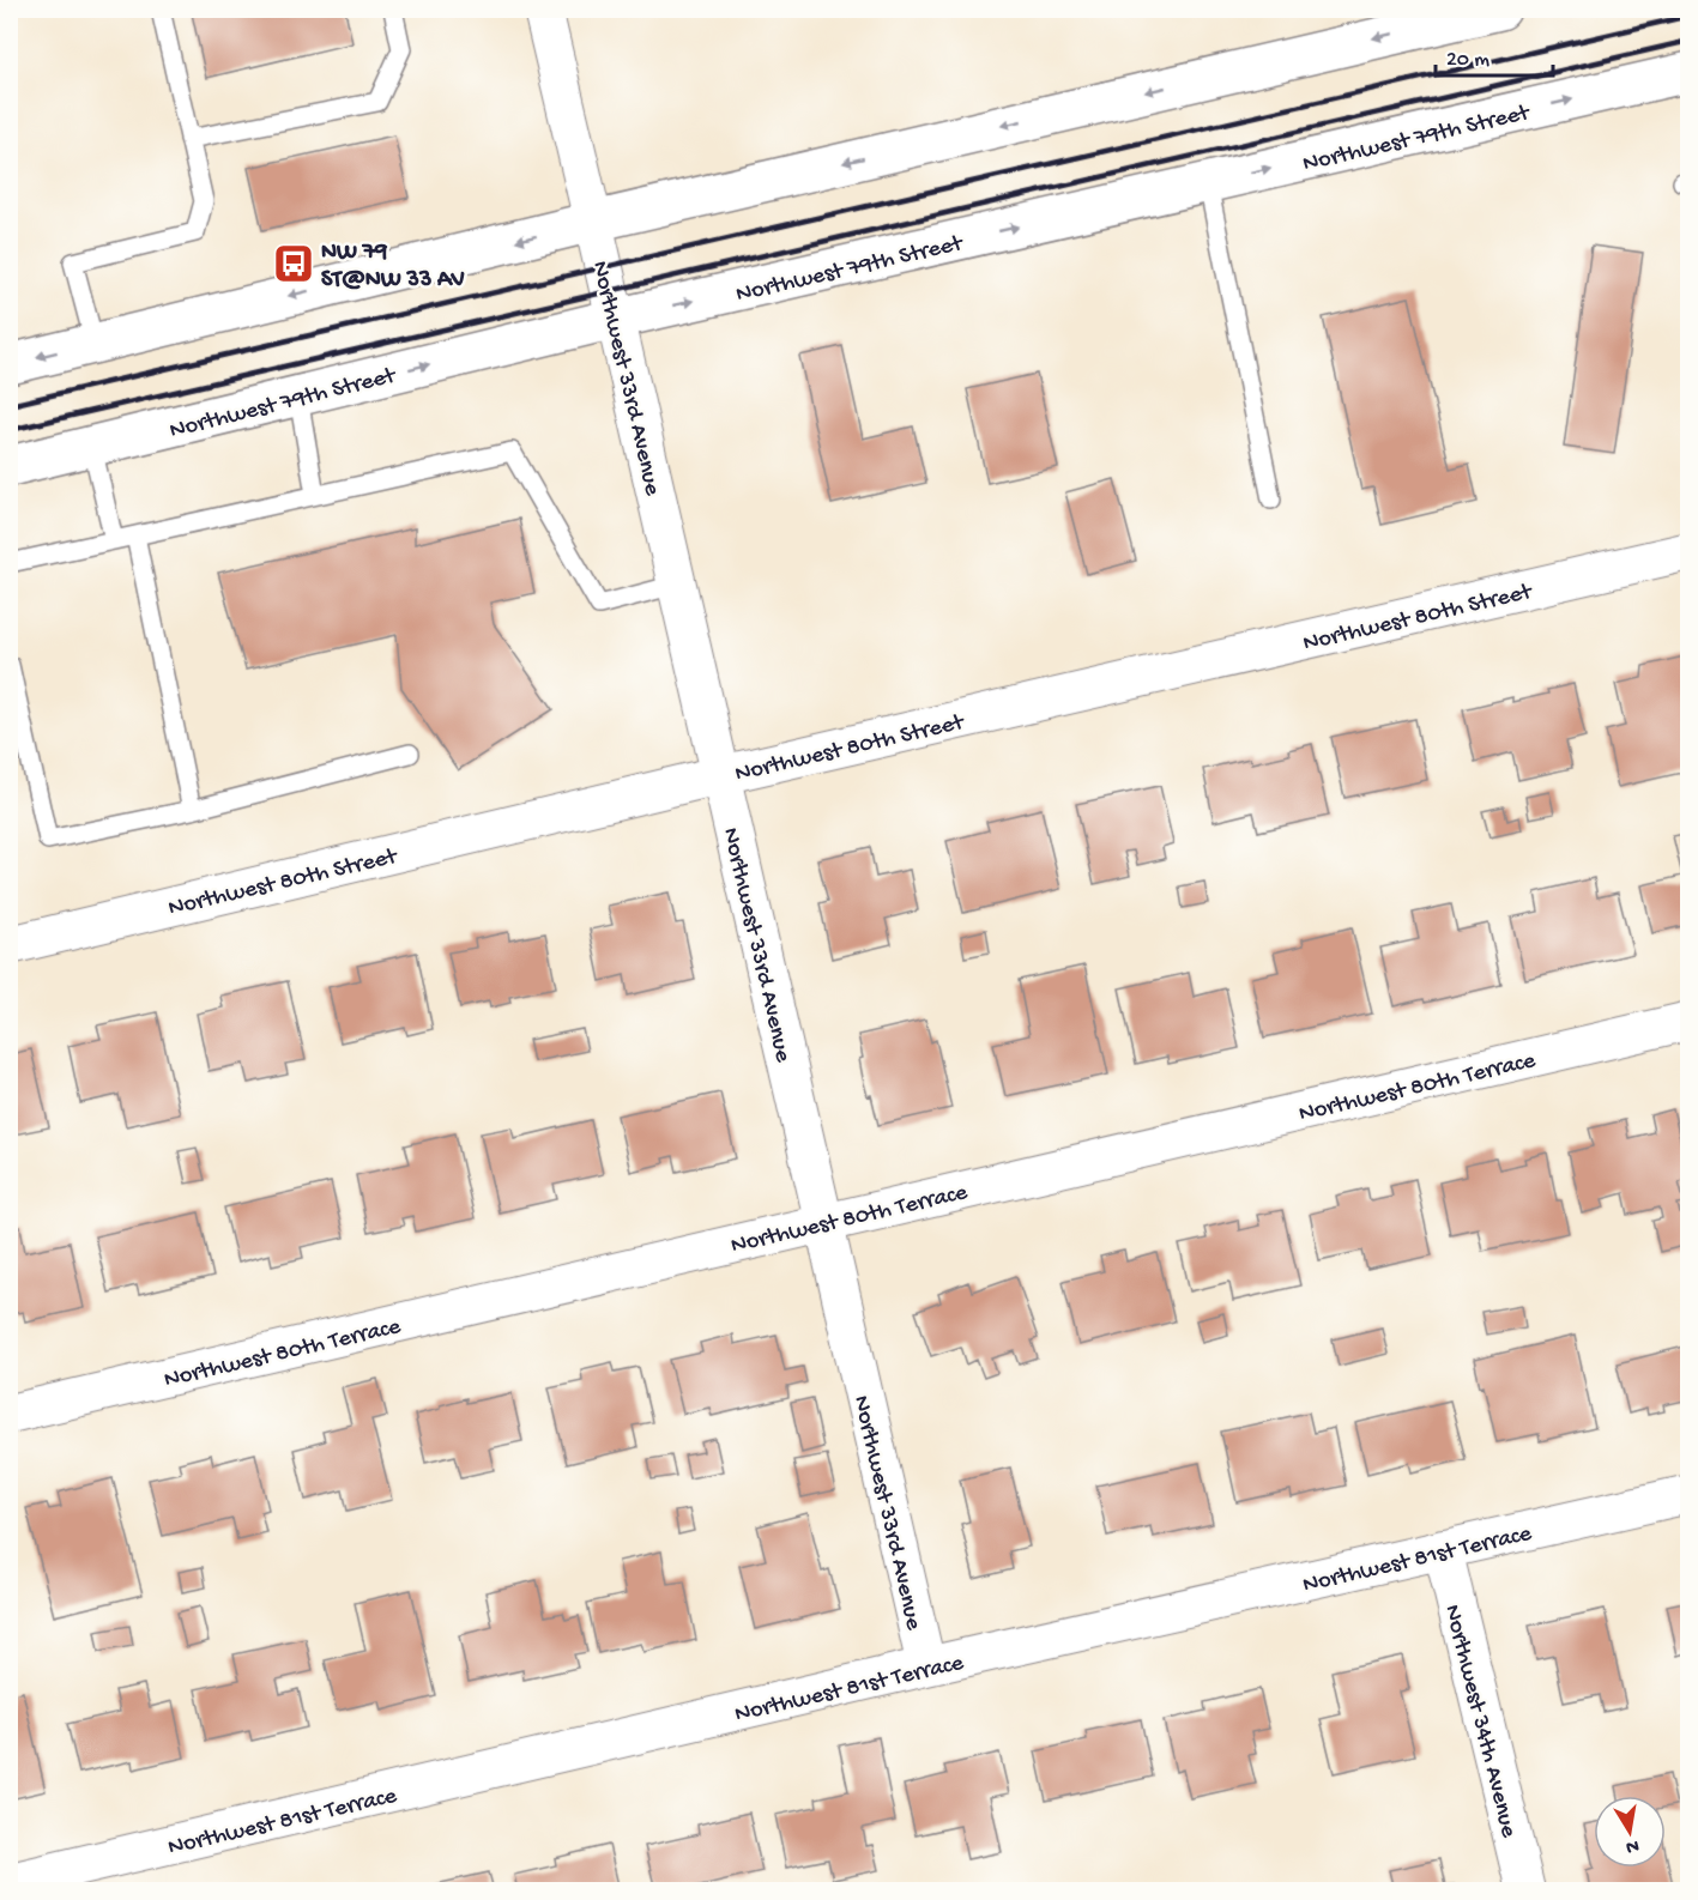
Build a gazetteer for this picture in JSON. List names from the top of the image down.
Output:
{
  "streets": {
    "main road": ["Northwest 79th Street"],
    "street": [
      "Northwest 33rd Avenue",
      "Northwest 80th Street",
      "Northwest 80th Terrace",
      "Northwest 81st Terrace",
      "Northwest 34th Avenue"
    ]
  },
  "crossings": [
    ["Northwest 79th Street", "Northwest 33rd Avenue"],
    ["Northwest 33rd Avenue", "Northwest 80th Street"],
    ["Northwest 33rd Avenue", "Northwest 80th Terrace"],
    ["Northwest 33rd Avenue", "Northwest 81st Terrace"],
    ["Northwest 81st Terrace", "Northwest 34th Avenue"]
  ],
  "places": {
    "bus stop": ["NW 79 ST@NW 33 AV"]
  },
  "scale_bar": "20 m",
  "north": "bottom"
}
